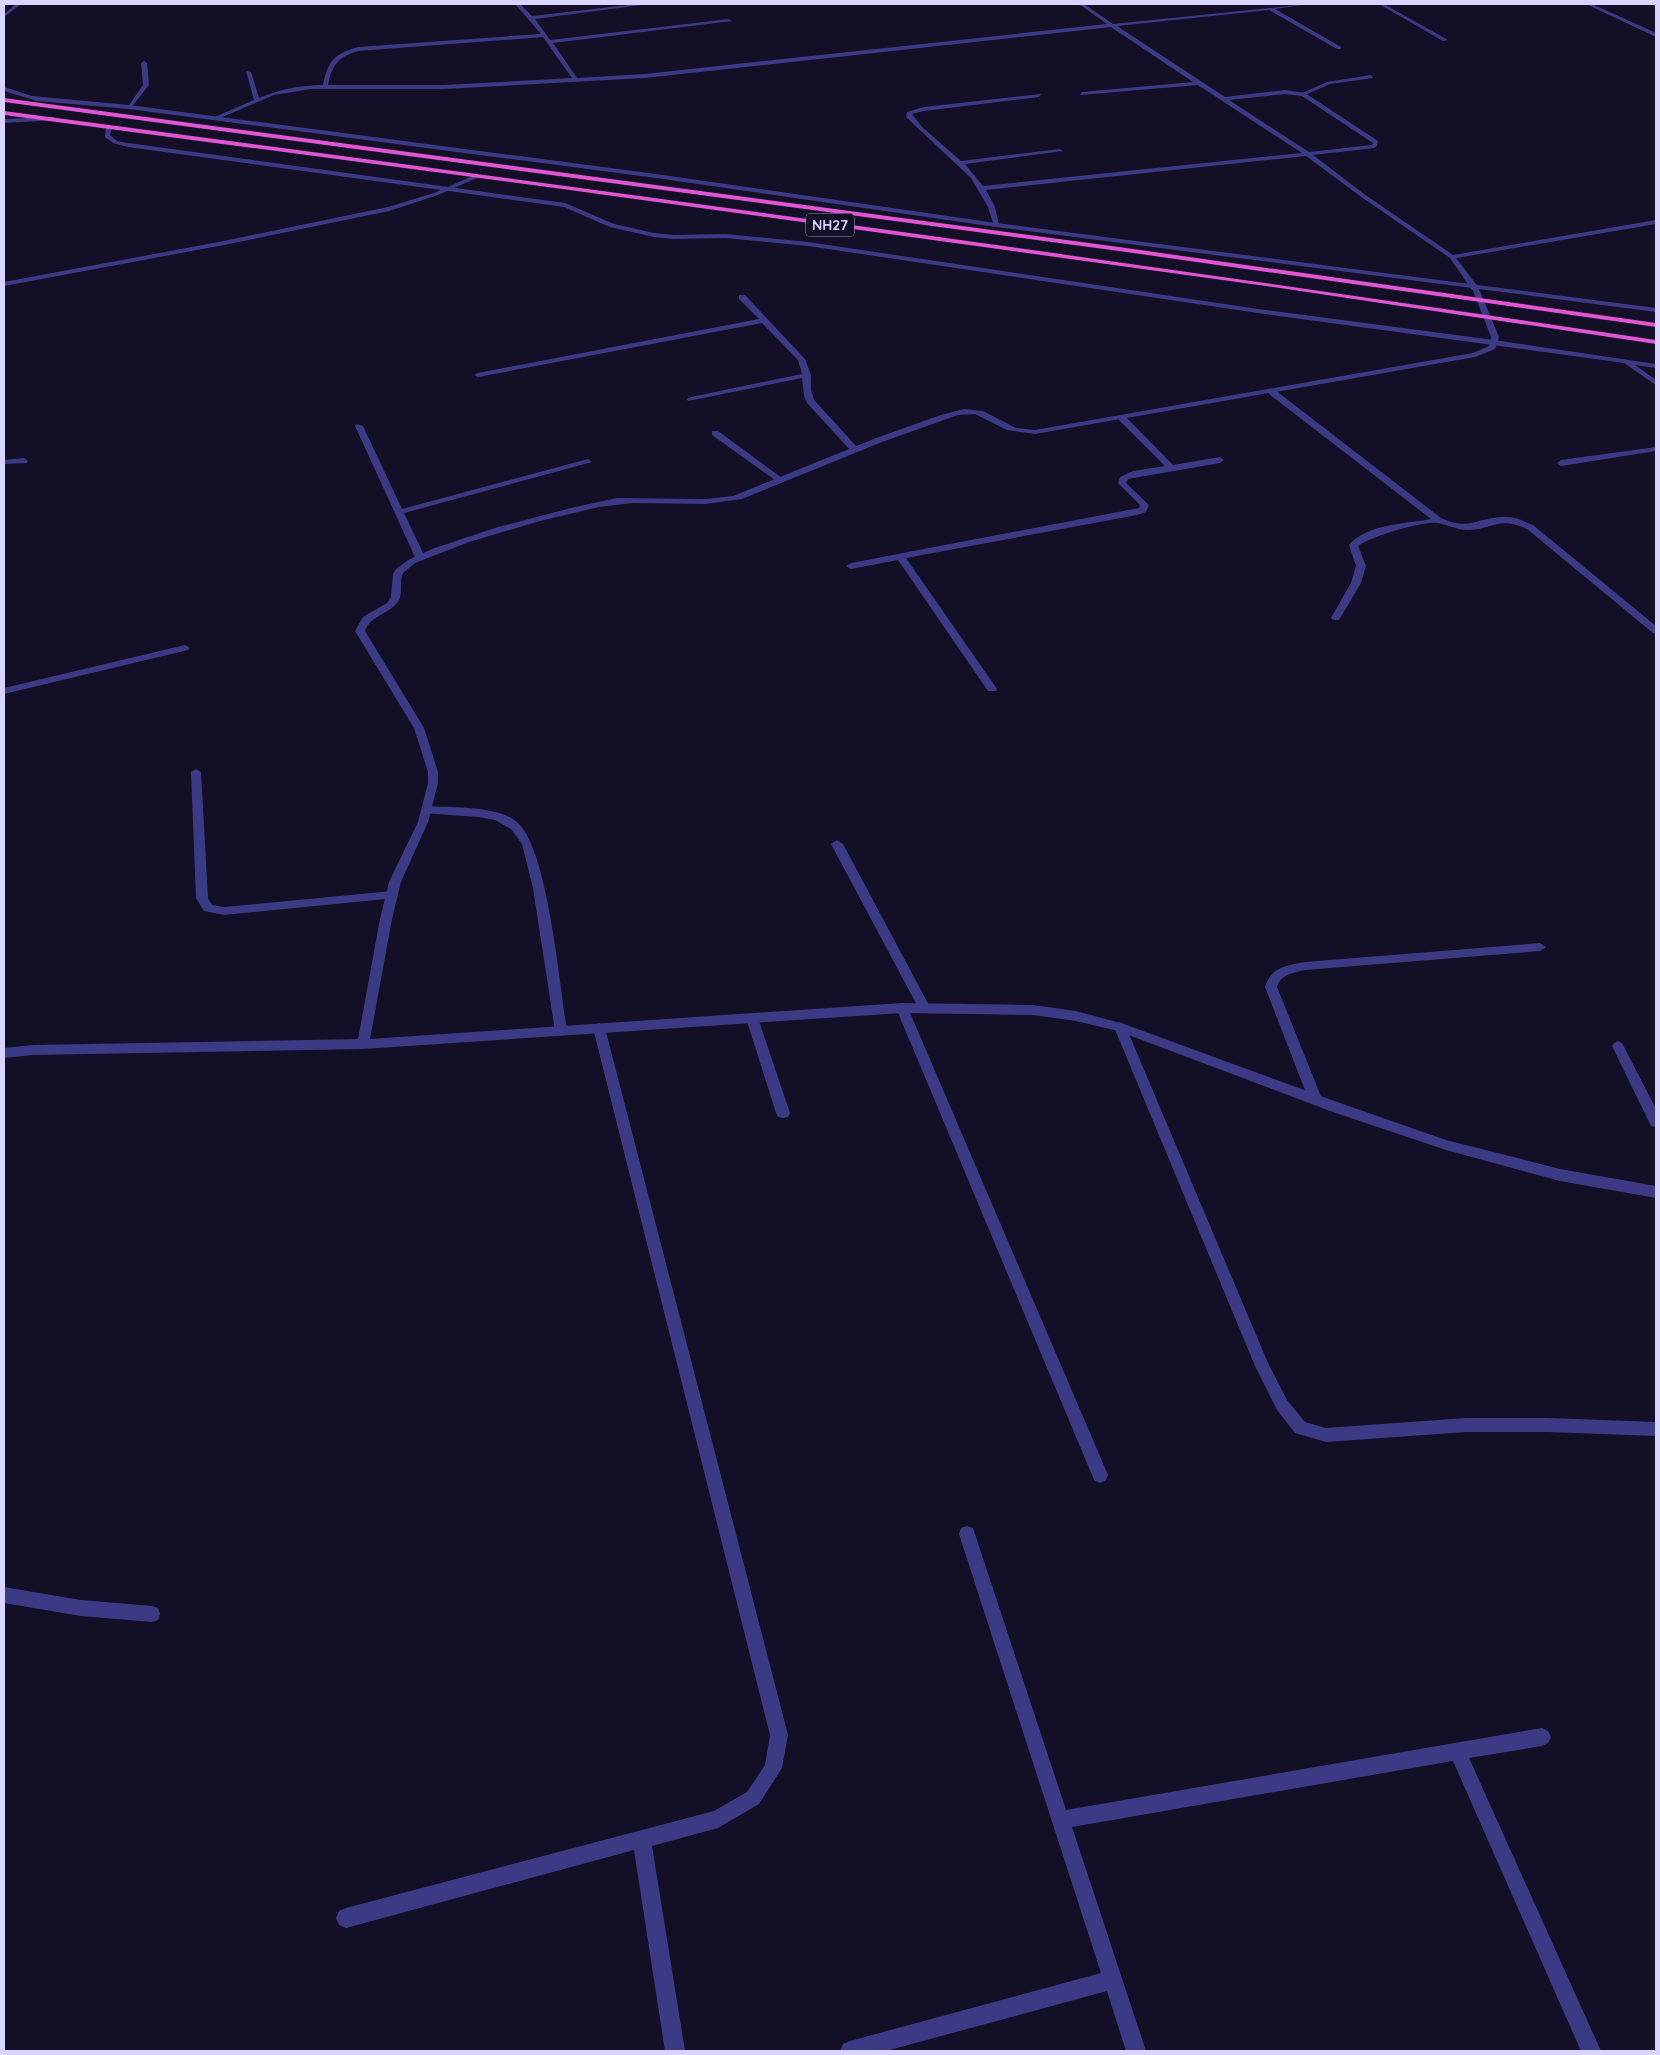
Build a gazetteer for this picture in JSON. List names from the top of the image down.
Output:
{
  "streets": {
    "highway": ["NH27"]
  }
}
